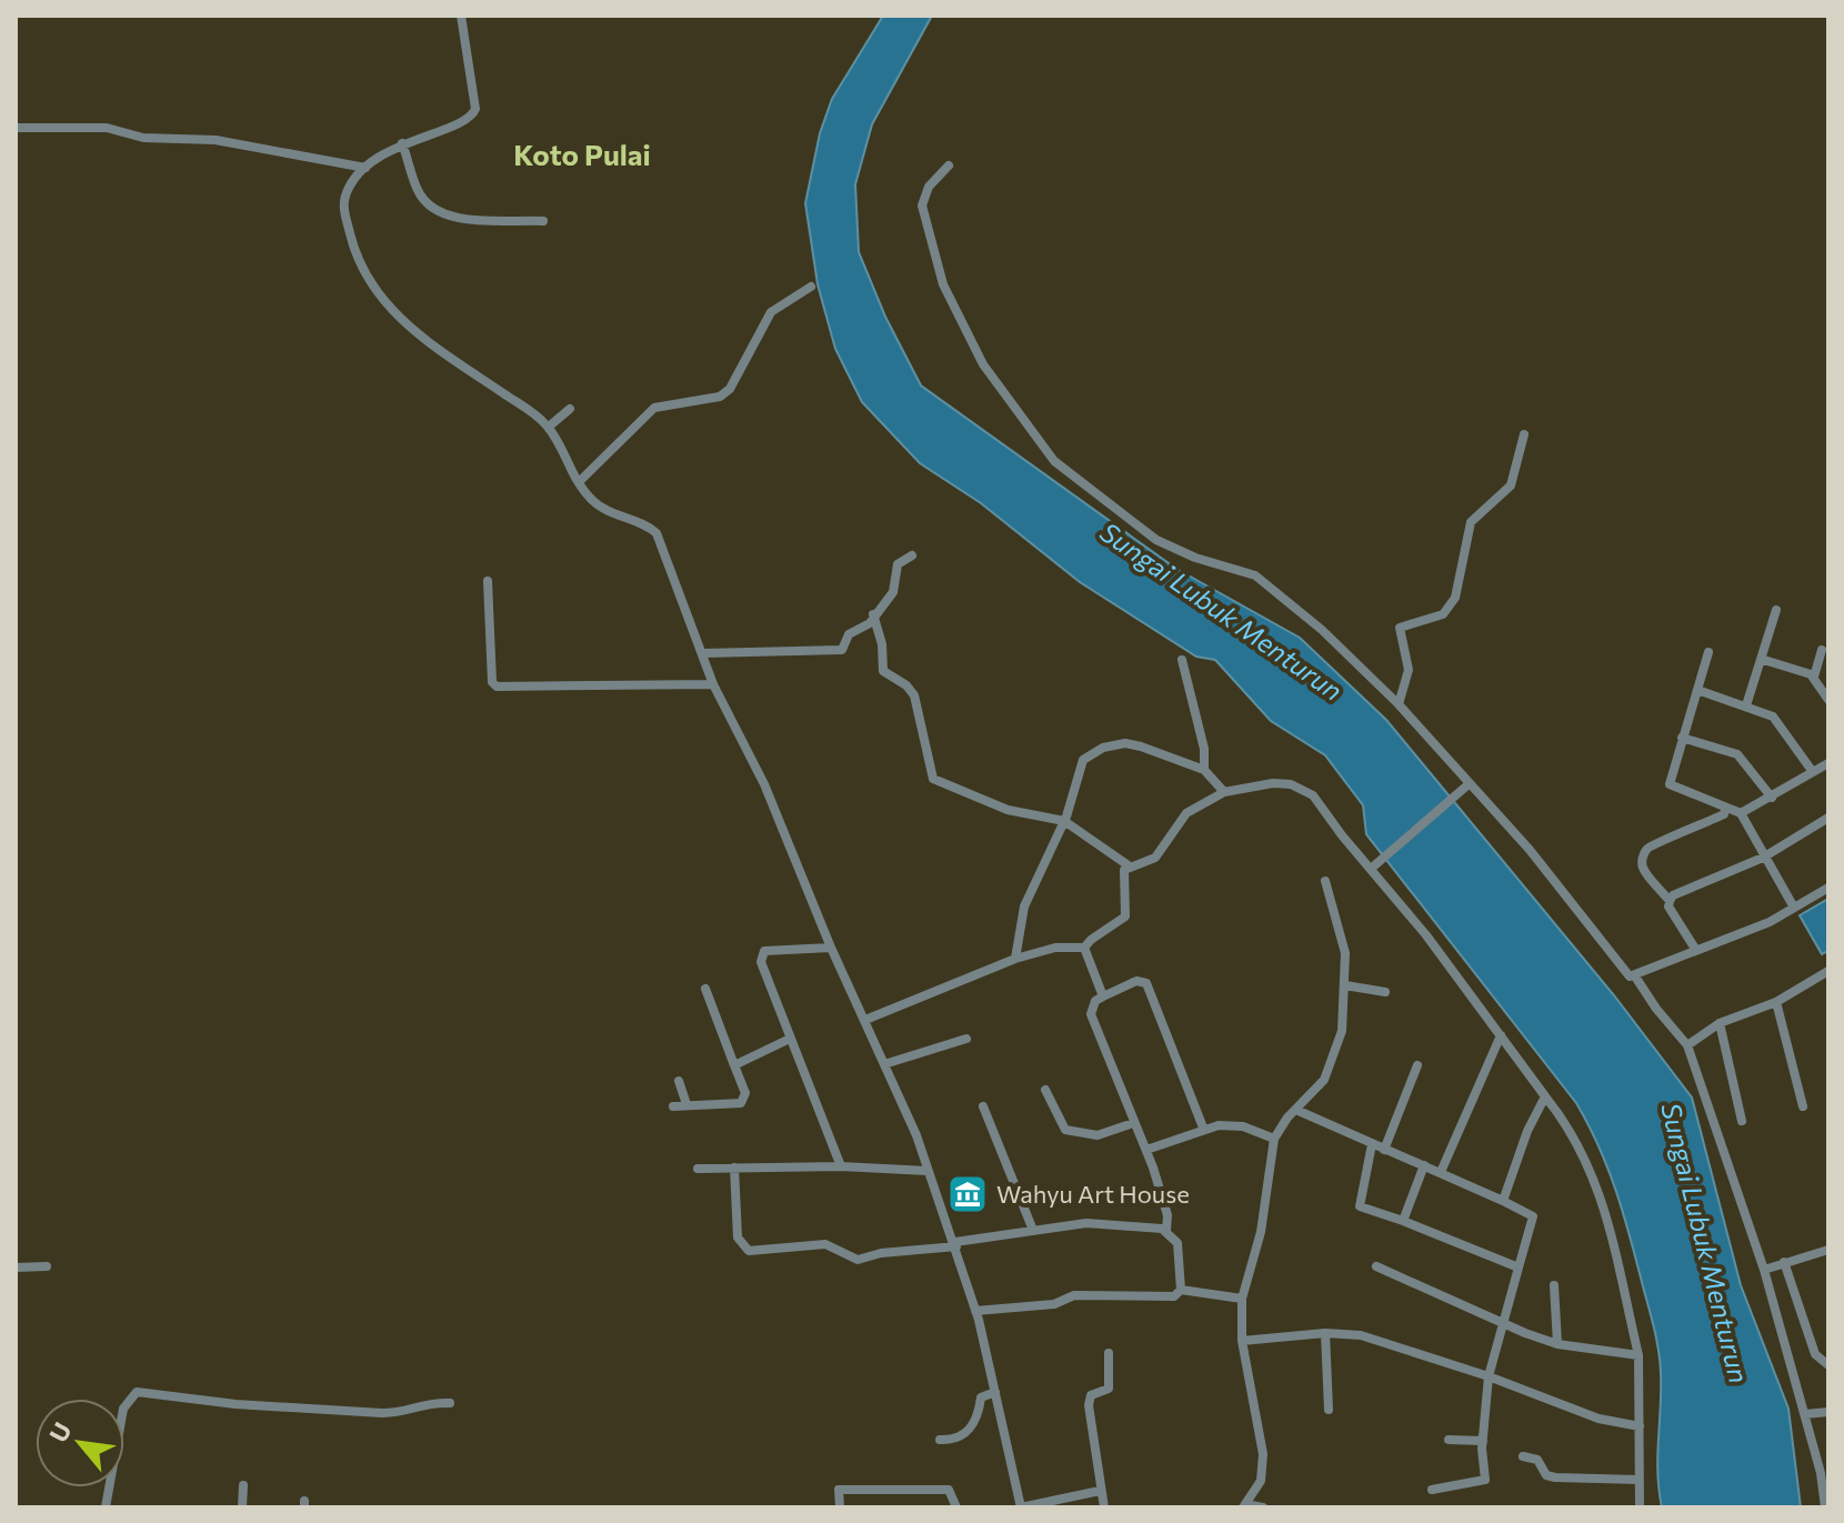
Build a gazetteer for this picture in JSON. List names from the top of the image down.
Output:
{
  "districts": ["Koto Pulai"],
  "water": ["Sungai Lubuk Menturun"],
  "places": {
    "museum": ["Wahyu Art House"]
  },
  "north": "top left"
}
